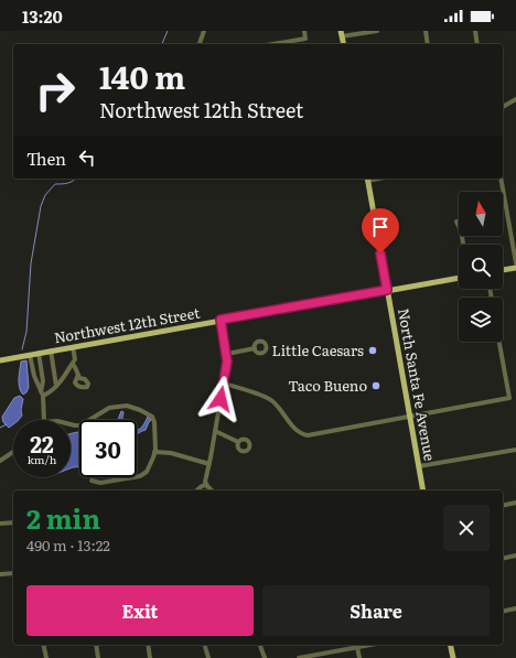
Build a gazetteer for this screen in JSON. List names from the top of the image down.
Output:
{
  "streets": {
    "main road": ["Northwest 12th Street", "North Santa Fe Avenue"]
  },
  "crossings": [
    ["Northwest 12th Street", "North Santa Fe Avenue"]
  ],
  "places": ["Little Caesars", "Taco Bueno"],
  "north": "top",
  "page": {
    "status": "13:20",
    "turn": ["140 m", "Northwest 12th Street"],
    "then": "Then",
    "speed": "22 km/h",
    "limit": "30",
    "heading": ["2 min", "490 m · 13:22"],
    "buttons": ["Exit", "Share"]
  }
}
